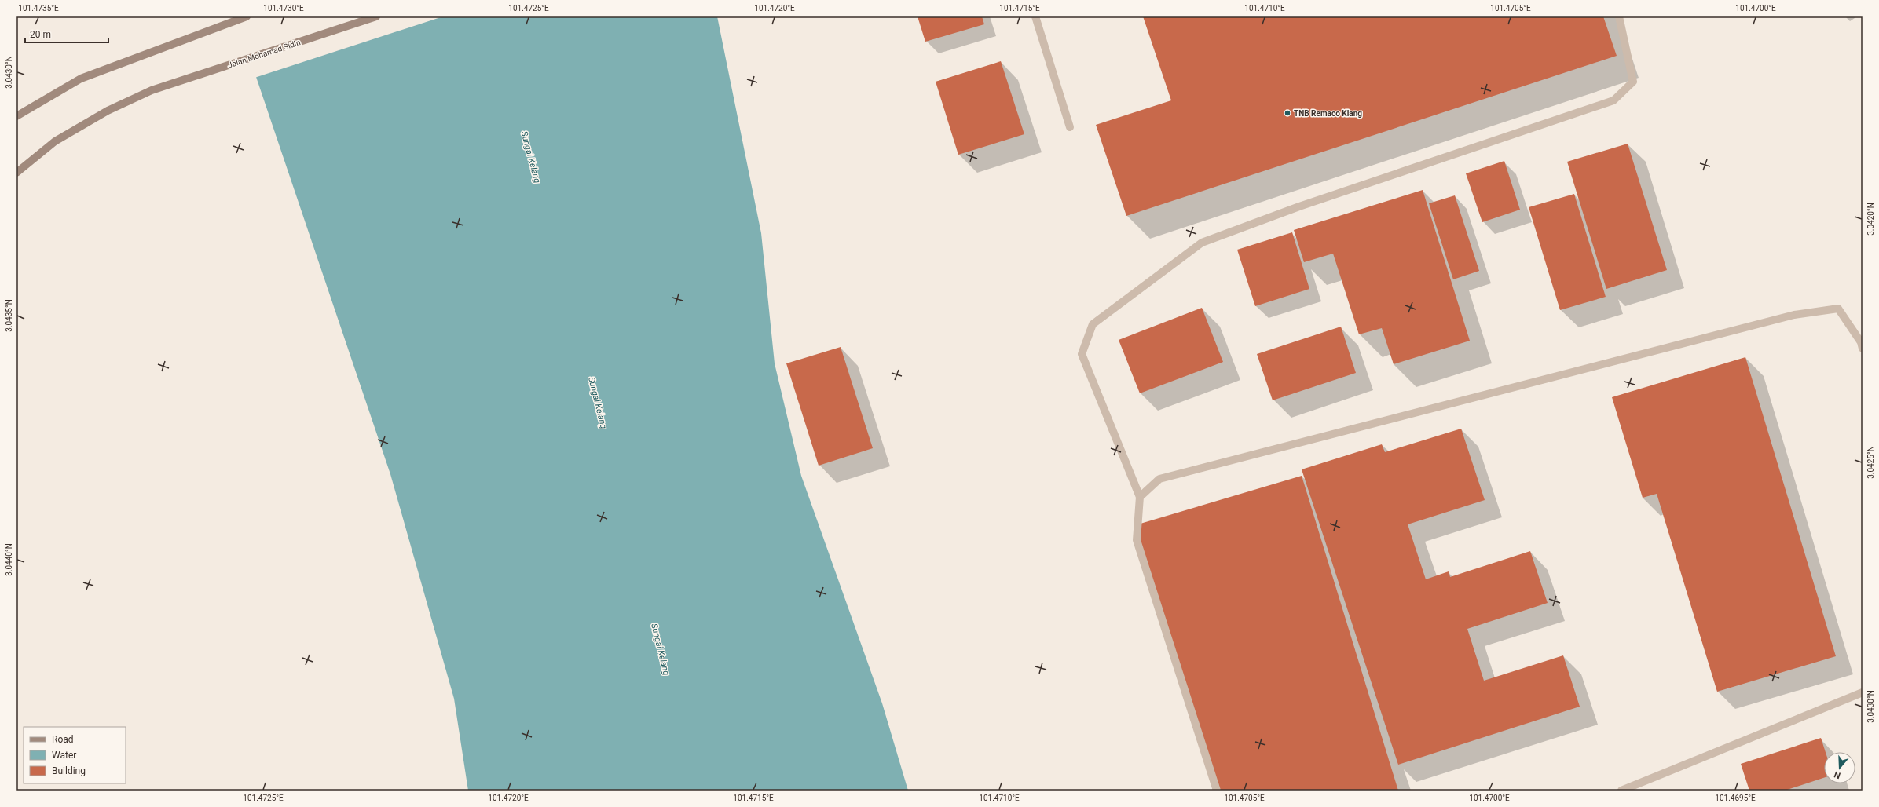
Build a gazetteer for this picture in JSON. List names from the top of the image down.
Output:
{
  "streets": {
    "main road": ["Jalan Mohamad Sidin"]
  },
  "water": ["Sungai Kelang"],
  "places": ["TNB Remaco Klang"],
  "legend": ["Road", "Water", "Building"],
  "scale_bar": "20 m",
  "north": "bottom",
  "coordinates": [
    "101.4735°E",
    "101.4730°E",
    "101.4725°E",
    "101.4720°E",
    "101.4715°E",
    "101.4710°E",
    "101.4705°E",
    "101.4700°E",
    "3.0430°N",
    "3.0420°N",
    "3.0435°N",
    "3.0425°N",
    "3.0440°N",
    "101.4695°E"
  ]
}
